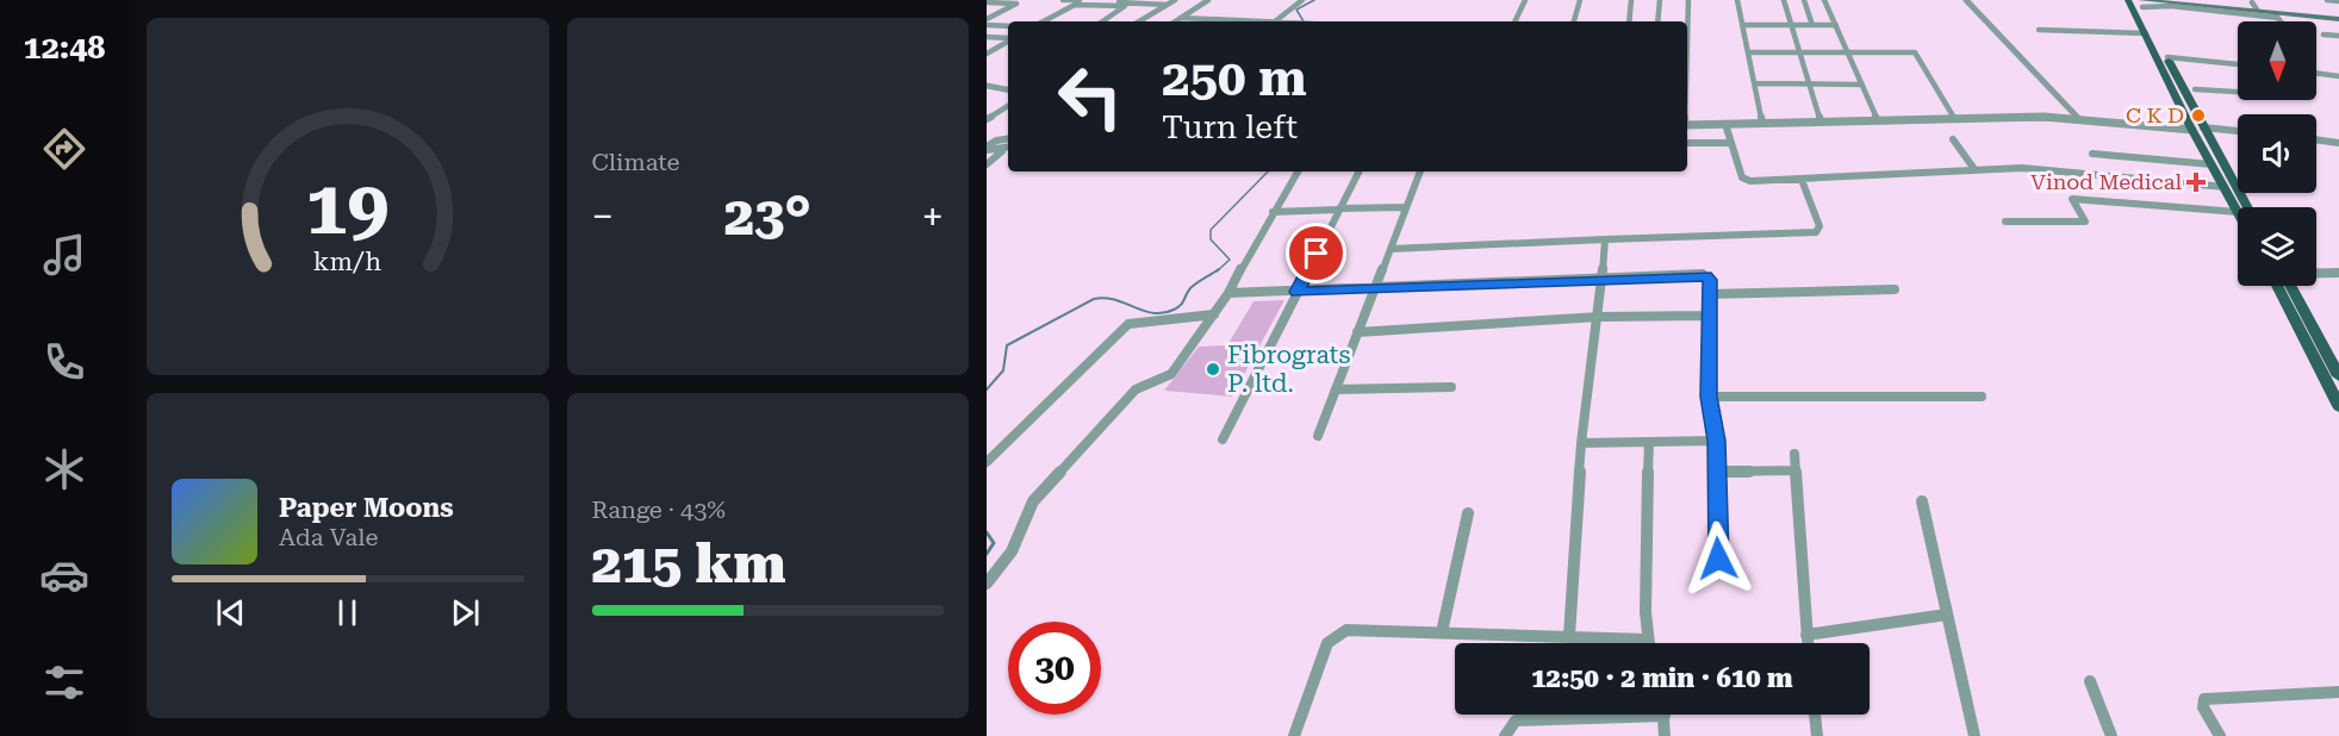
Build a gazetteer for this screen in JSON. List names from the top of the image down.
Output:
{
  "places": {
    "other": ["C K D", "Fibrograts P. ltd."],
    "health": ["Vinod Medical"]
  },
  "north": "bottom",
  "page": {
    "tabs": "12:48",
    "tile": [
      "Climate",
      ["Range · 43%", "215 km"]
    ],
    "turn": ["250 m", "Turn left"],
    "heat": ["−", "23°", "+"],
    "song": ["Paper Moons", "Ada Vale"],
    "limit": "30",
    "trip": "12:50 · 2 min · 610 m",
    "gauge": ["19", "km/h"]
  }
}
